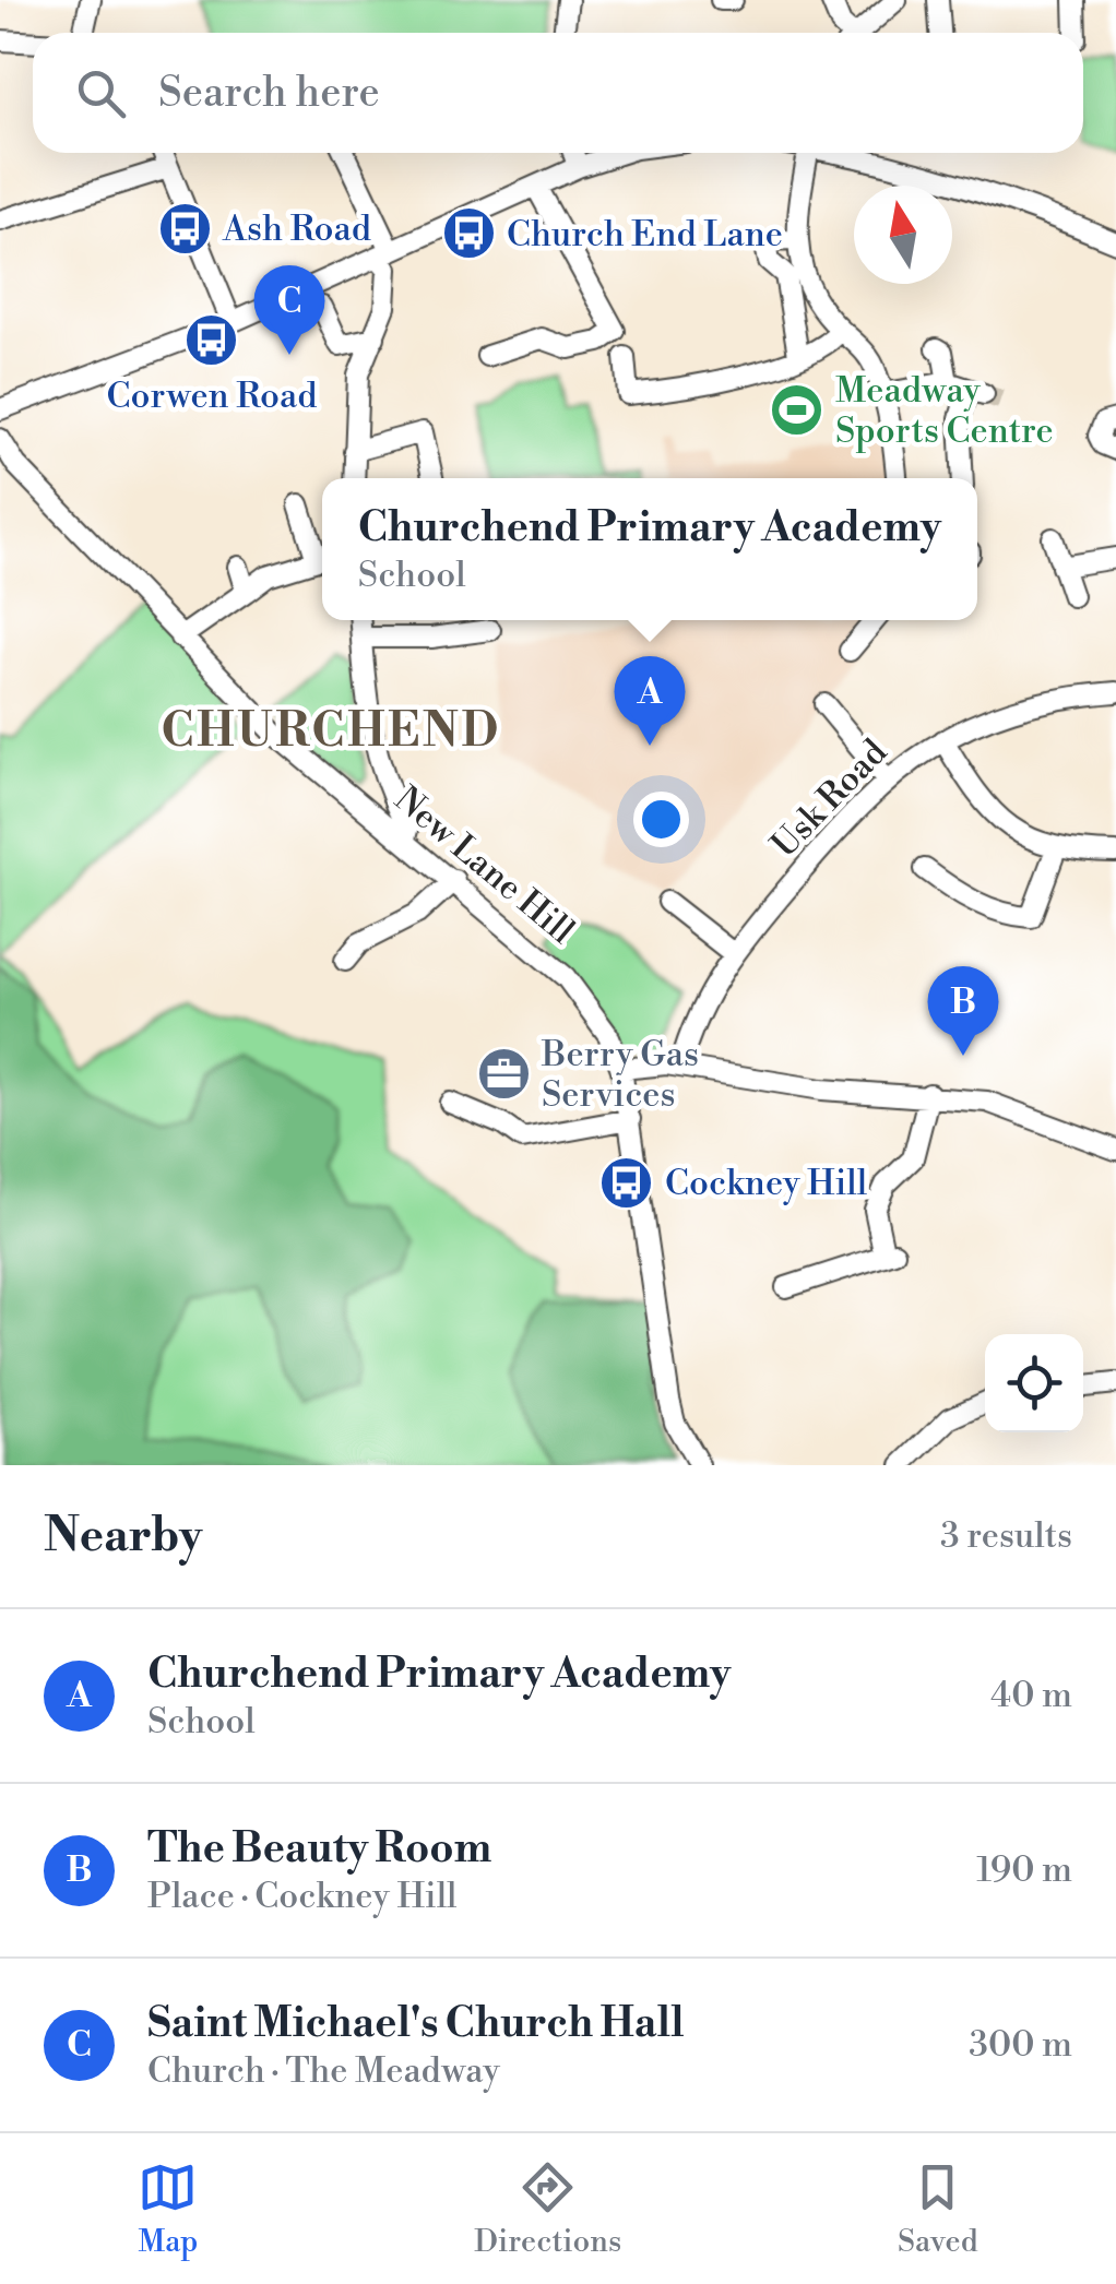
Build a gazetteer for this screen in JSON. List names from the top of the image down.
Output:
{
  "streets": {
    "street": ["Usk Road", "New Lane Hill"]
  },
  "districts": ["CHURCHEND"],
  "places": {
    "bus stop": [
      "Ash Road",
      "Church End Lane",
      "Corwen Road",
      "Cockney Hill"
    ],
    "sports": ["Meadway Sports Centre"],
    "office": ["Berry Gas Services"]
  },
  "north": "top",
  "page": {
    "search": "Search here",
    "pins": ["C", "A", "B"],
    "popup": ["Churchend Primary Academy", "School"],
    "heading": ["Nearby", "3 results"],
    "list": [
      {
        "mark": "A",
        "name": "Churchend Primary Academy",
        "note": "School",
        "value": "40 m"
      },
      {
        "mark": "B",
        "name": "The Beauty Room",
        "note": "Place · Cockney Hill",
        "value": "190 m"
      },
      {
        "mark": "C",
        "name": "Saint Michael's Church Hall",
        "note": "Church · The Meadway",
        "value": "300 m"
      }
    ],
    "nav": ["Map", "Directions", "Saved"]
  }
}
